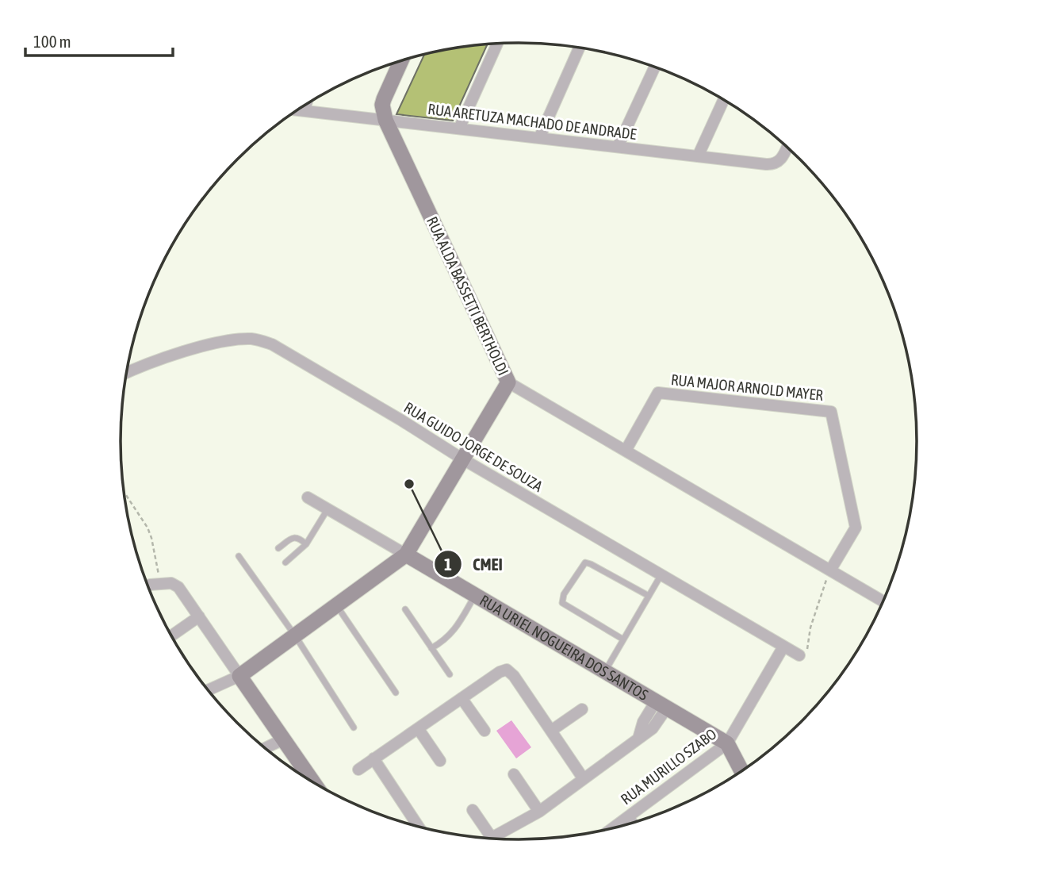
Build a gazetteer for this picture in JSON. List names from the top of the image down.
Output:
{
  "streets": {
    "street": [
      "RUA ARETUZA MACHADO DE ANDRADE",
      "RUA ALDA BASSETTI BERTHOLDI",
      "RUA MAJOR ARNOLD MAYER",
      "RUA GUIDO JORGE DE SOUZA",
      "RUA URIEL NOGUEIRA DOS SANTOS",
      "RUA MURILLO SZABO"
    ]
  },
  "crossings": [
    ["RUA ARETUZA MACHADO DE ANDRADE", "RUA ALDA BASSETTI BERTHOLDI"],
    ["RUA ALDA BASSETTI BERTHOLDI", "RUA GUIDO JORGE DE SOUZA"],
    ["RUA ALDA BASSETTI BERTHOLDI", "RUA URIEL NOGUEIRA DOS SANTOS"],
    ["RUA GUIDO JORGE DE SOUZA", "RUA MURILLO SZABO"],
    ["RUA URIEL NOGUEIRA DOS SANTOS", "RUA MURILLO SZABO"]
  ],
  "places": ["CMEI"],
  "scale_bar": "100 m"
}
